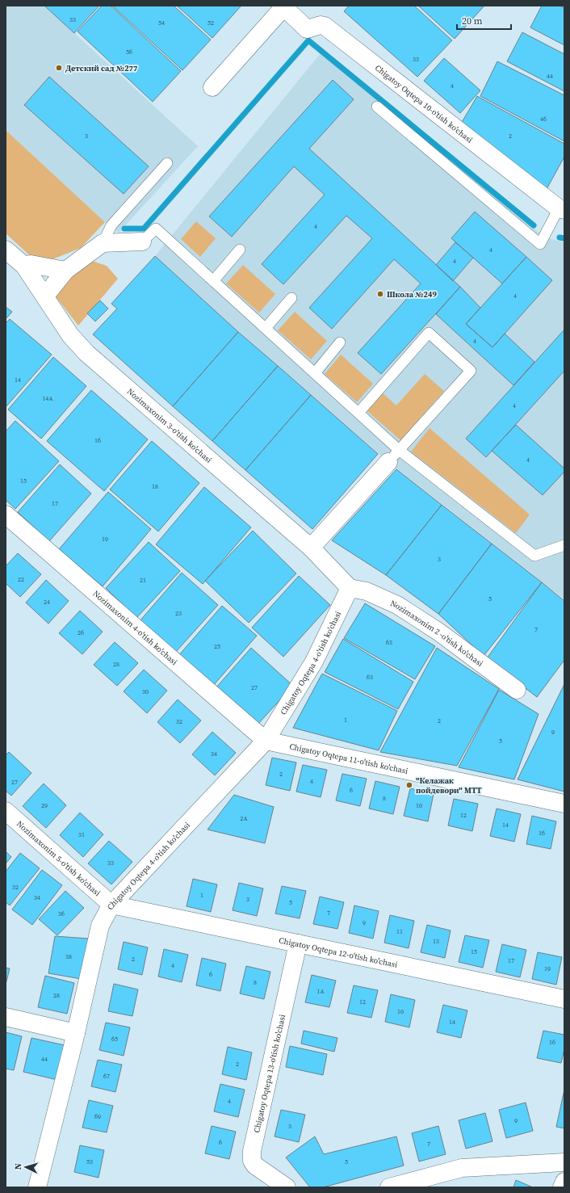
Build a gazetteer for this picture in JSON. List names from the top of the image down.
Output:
{
  "streets": {
    "street": [
      "Chigatoy Oqtepa 10-o'tish ko'chasi",
      "Nozimaxonim 3-o'tish ko'chasi",
      "Nozimaxonim 4-o'tish ko'chasi",
      "Nozimaxonim 2 -o'tish ko'chasi",
      "Chigatoy Oqtepa 4-o'tish ko'chasi",
      "Chigatoy Oqtepa 11-o'tish ko'chasi",
      "Nozimaxonim 5-o'tish ko'chasi",
      "Chigatoy Oqtepa 12-o'tish ko'chasi",
      "Chigatoy Oqtepa 13-o'tish ko'chasi"
    ]
  },
  "crossings": [
    ["Nozimaxonim 3-o'tish ko'chasi", "Nozimaxonim 2 -o'tish ko'chasi"],
    ["Nozimaxonim 3-o'tish ko'chasi", "Chigatoy Oqtepa 4-o'tish ko'chasi"],
    ["Nozimaxonim 4-o'tish ko'chasi", "Chigatoy Oqtepa 4-o'tish ko'chasi"],
    ["Nozimaxonim 4-o'tish ko'chasi", "Chigatoy Oqtepa 11-o'tish ko'chasi"],
    ["Nozimaxonim 2 -o'tish ko'chasi", "Chigatoy Oqtepa 4-o'tish ko'chasi"],
    ["Chigatoy Oqtepa 4-o'tish ko'chasi", "Chigatoy Oqtepa 11-o'tish ko'chasi"],
    ["Chigatoy Oqtepa 4-o'tish ko'chasi", "Nozimaxonim 5-o'tish ko'chasi"],
    ["Chigatoy Oqtepa 4-o'tish ko'chasi", "Chigatoy Oqtepa 12-o'tish ko'chasi"],
    ["Nozimaxonim 5-o'tish ko'chasi", "Chigatoy Oqtepa 12-o'tish ko'chasi"],
    ["Chigatoy Oqtepa 12-o'tish ko'chasi", "Chigatoy Oqtepa 13-o'tish ko'chasi"]
  ],
  "places": ["Детский сад №277", "Школа №249", "\"Келажак пойдевори\" МТТ"],
  "house_numbers": [
    "33",
    "54",
    "52",
    "56",
    "33",
    "44",
    "4",
    "46",
    "3",
    "2",
    "4",
    "4",
    "4",
    "4",
    "4",
    "14",
    "14A",
    "4",
    "16",
    "4",
    "15",
    "18",
    "17",
    "19",
    "3",
    "22",
    "21",
    "5",
    "24",
    "23",
    "7",
    "26",
    "63",
    "25",
    "28",
    "63",
    "27",
    "30",
    "1",
    "2",
    "32",
    "9",
    "5",
    "34",
    "2",
    "4",
    "27",
    "6",
    "8",
    "29",
    "10",
    "12",
    "2A",
    "14",
    "16",
    "31",
    "33",
    "32",
    "1",
    "34",
    "3",
    "5",
    "7",
    "36",
    "9",
    "11",
    "13",
    "15",
    "38",
    "2",
    "17",
    "4",
    "19",
    "6",
    "8",
    "1A",
    "28",
    "12",
    "10",
    "14",
    "65",
    "16",
    "44",
    "2",
    "67",
    "4",
    "69",
    "9",
    "3",
    "6",
    "7",
    "53",
    "5"
  ],
  "scale_bar": "20 m",
  "north": "left"
}
